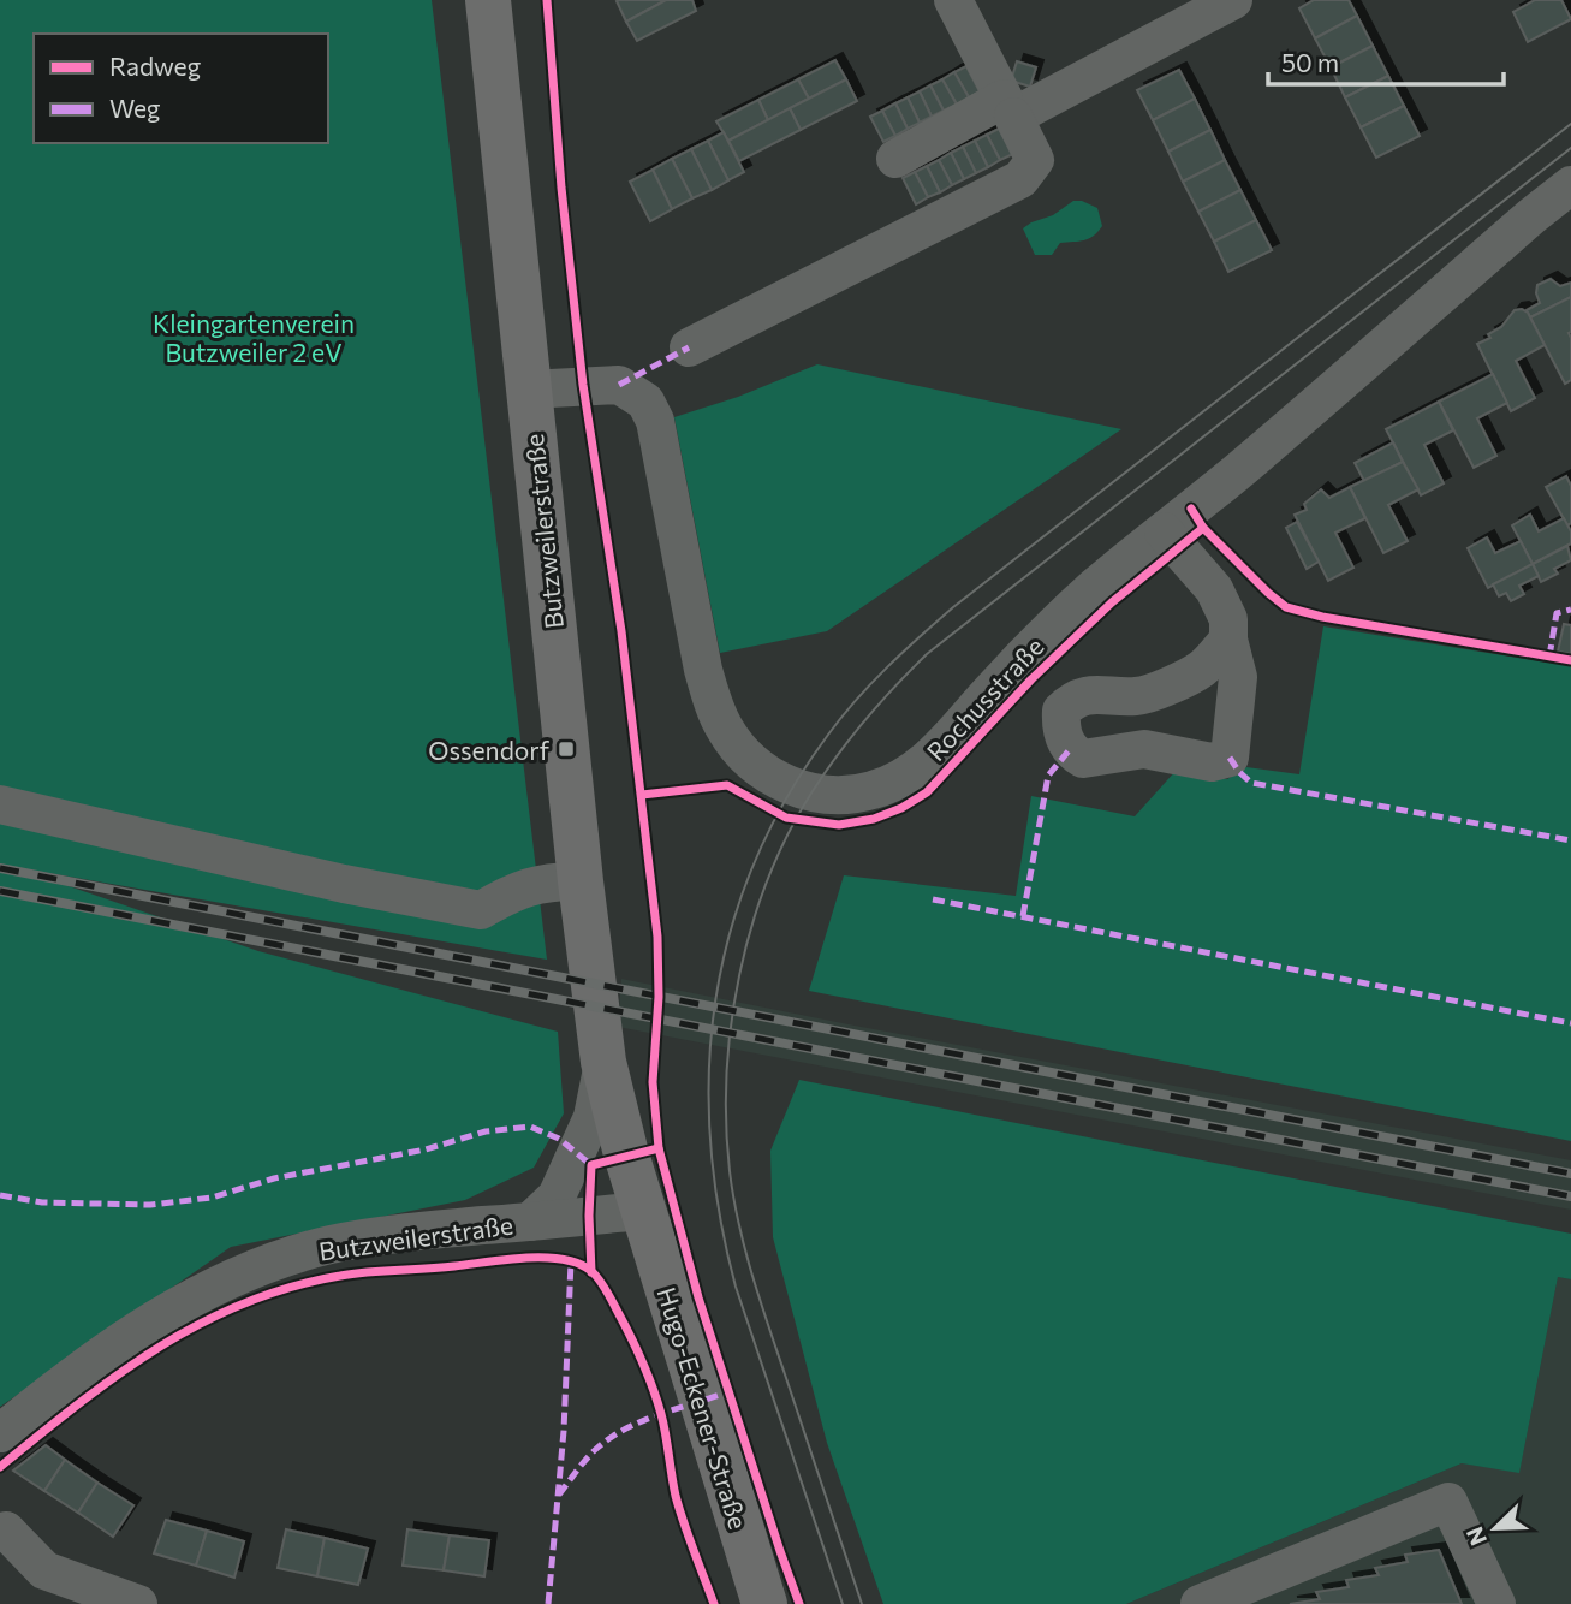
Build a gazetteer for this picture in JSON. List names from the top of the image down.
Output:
{
  "streets": {
    "main road": ["Butzweilerstraße", "Hugo-Eckener-Straße"],
    "street": ["Rochusstraße"]
  },
  "crossings": [
    ["Butzweilerstraße", "Rochusstraße"],
    ["Butzweilerstraße", "Hugo-Eckener-Straße"]
  ],
  "parks": ["Kleingartenverein Butzweiler 2 eV"],
  "places": {
    "transit": ["Ossendorf"]
  },
  "legend": ["Radweg", "Weg"],
  "scale_bar": "50 m",
  "north": "bottom left"
}
